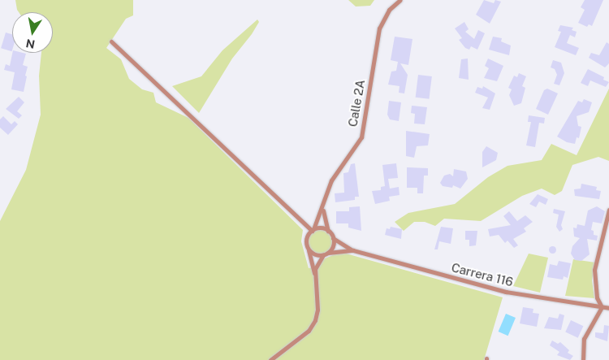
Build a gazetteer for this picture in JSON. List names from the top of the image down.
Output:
{
  "streets": {
    "street": ["Calle 2A", "Carrera 116"]
  },
  "crossings": [
    ["Calle 2A", "Carrera 116"]
  ],
  "north": "bottom"
}
